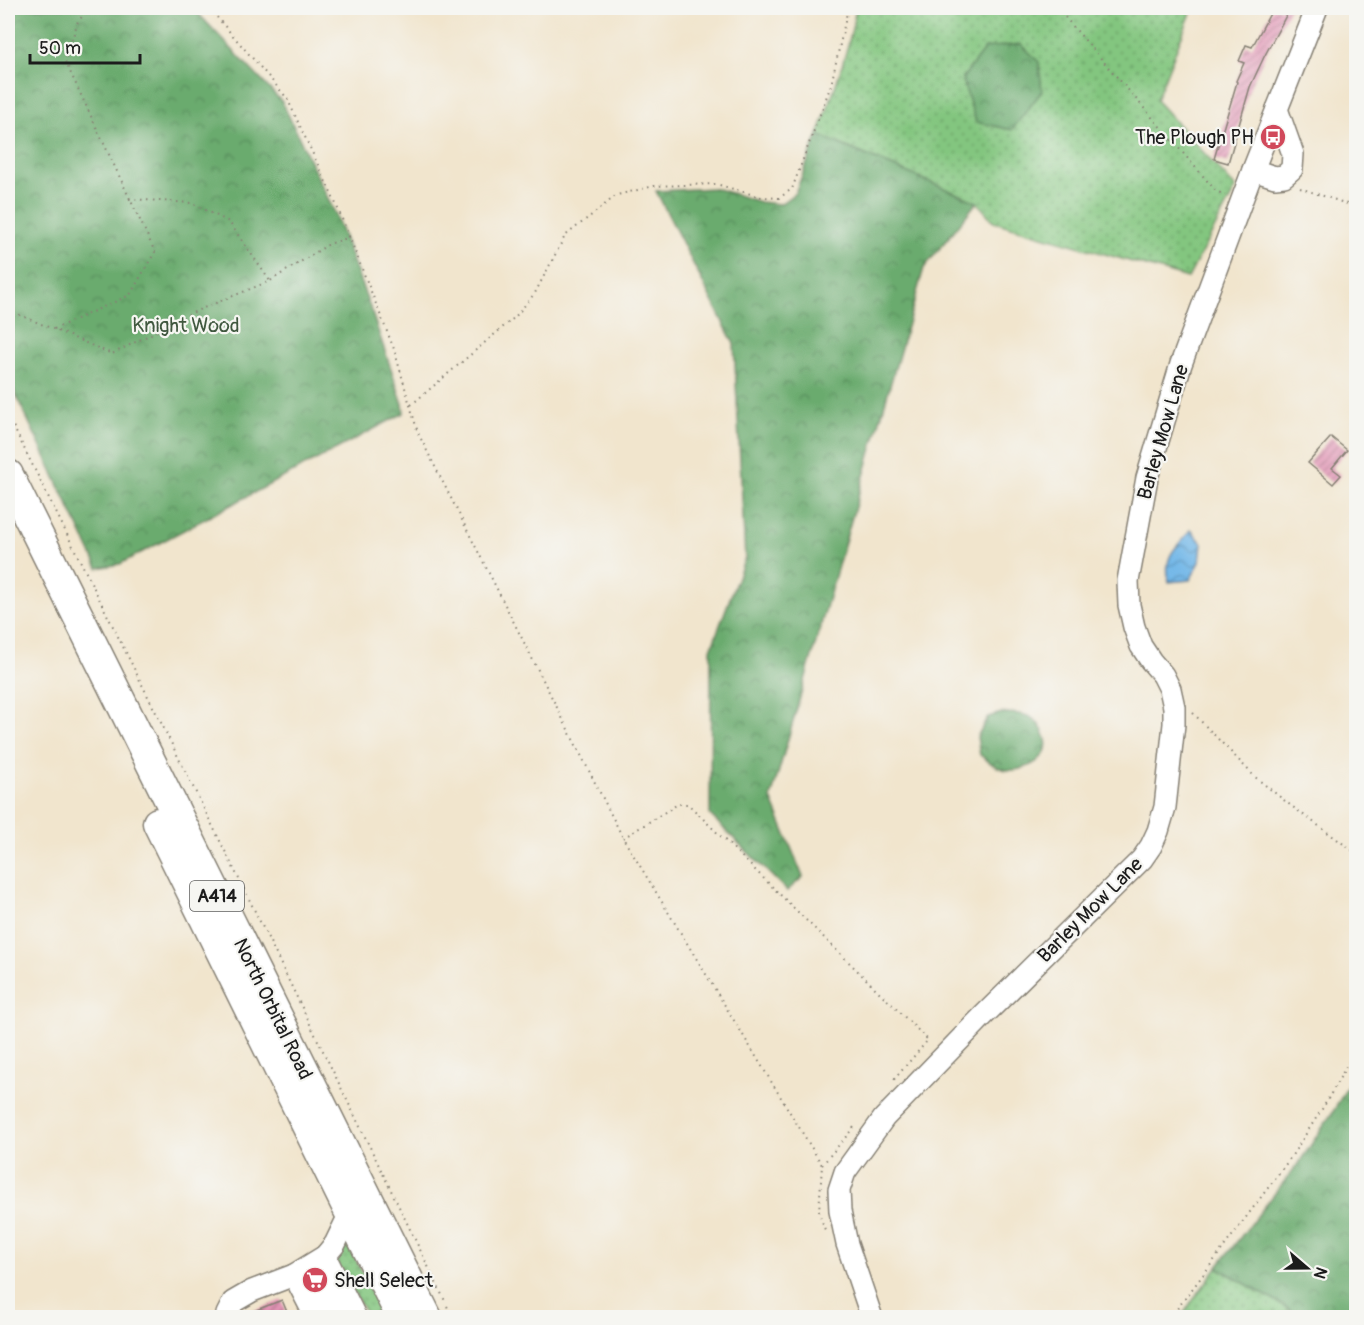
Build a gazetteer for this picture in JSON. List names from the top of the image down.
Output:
{
  "streets": {
    "highway": ["A414", "North Orbital Road"],
    "street": ["Barley Mow Lane"]
  },
  "parks": ["Knight Wood"],
  "places": {
    "bus stop": ["The Plough PH"],
    "supermarket": ["Shell Select"]
  },
  "scale_bar": "50 m",
  "north": "right"
}
